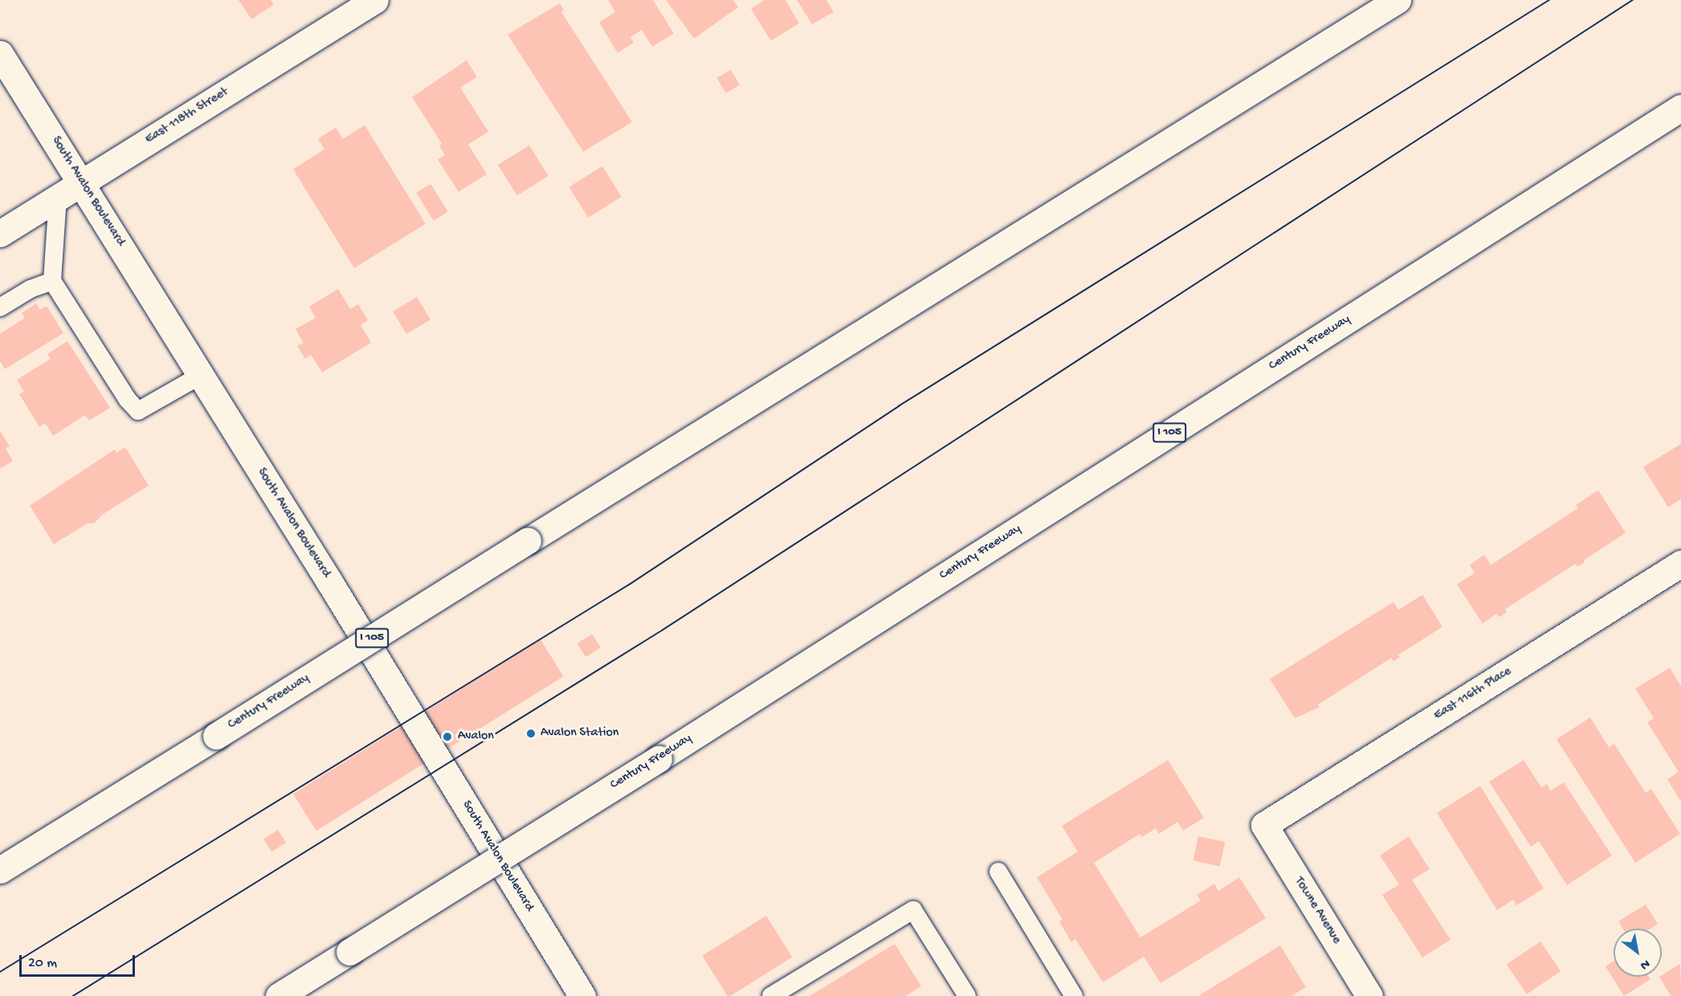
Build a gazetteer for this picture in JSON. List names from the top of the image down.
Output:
{
  "streets": {
    "main road": [
      "East 118th Street",
      "South Avalon Boulevard",
      "Century Freeway",
      "I 105",
      "East 116th Place",
      "Towne Avenue"
    ]
  },
  "crossings": [
    ["East 118th Street", "South Avalon Boulevard"],
    ["East 116th Place", "Towne Avenue"]
  ],
  "places": ["Avalon Station", "Avalon"],
  "scale_bar": "20 m",
  "north": "bottom right"
}
